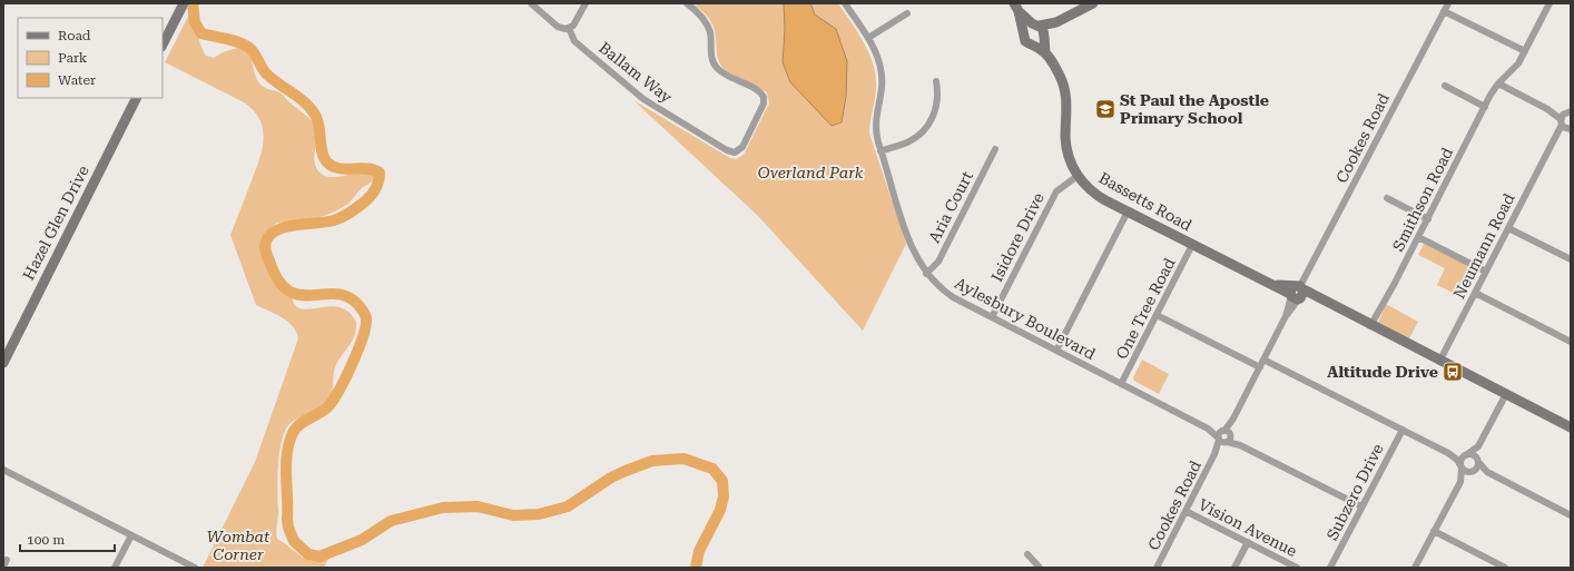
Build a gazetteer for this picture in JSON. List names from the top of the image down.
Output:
{
  "streets": {
    "street": [
      "Ballam Way",
      "Cookes Road",
      "Smithson Road",
      "Bassetts Road",
      "Aria Court",
      "Hazel Glen Drive",
      "Isidore Drive",
      "Neumann Road",
      "One Tree Road",
      "Aylesbury Boulevard",
      "Subzero Drive",
      "Vision Avenue"
    ]
  },
  "crossings": [
    ["Cookes Road", "Bassetts Road"],
    ["Cookes Road", "Aylesbury Boulevard"],
    ["Cookes Road", "Vision Avenue"],
    ["Smithson Road", "Bassetts Road"],
    ["Bassetts Road", "Isidore Drive"],
    ["Bassetts Road", "Neumann Road"],
    ["Bassetts Road", "One Tree Road"],
    ["Aria Court", "Aylesbury Boulevard"],
    ["Isidore Drive", "Aylesbury Boulevard"],
    ["One Tree Road", "Aylesbury Boulevard"],
    ["Aylesbury Boulevard", "Subzero Drive"]
  ],
  "parks": ["Overland Park", "Wombat Corner"],
  "places": {
    "school or university": ["St Paul the Apostle Primary School"],
    "bus stop": ["Altitude Drive"]
  },
  "legend": ["Road", "Park", "Water"],
  "scale_bar": "100 m"
}
